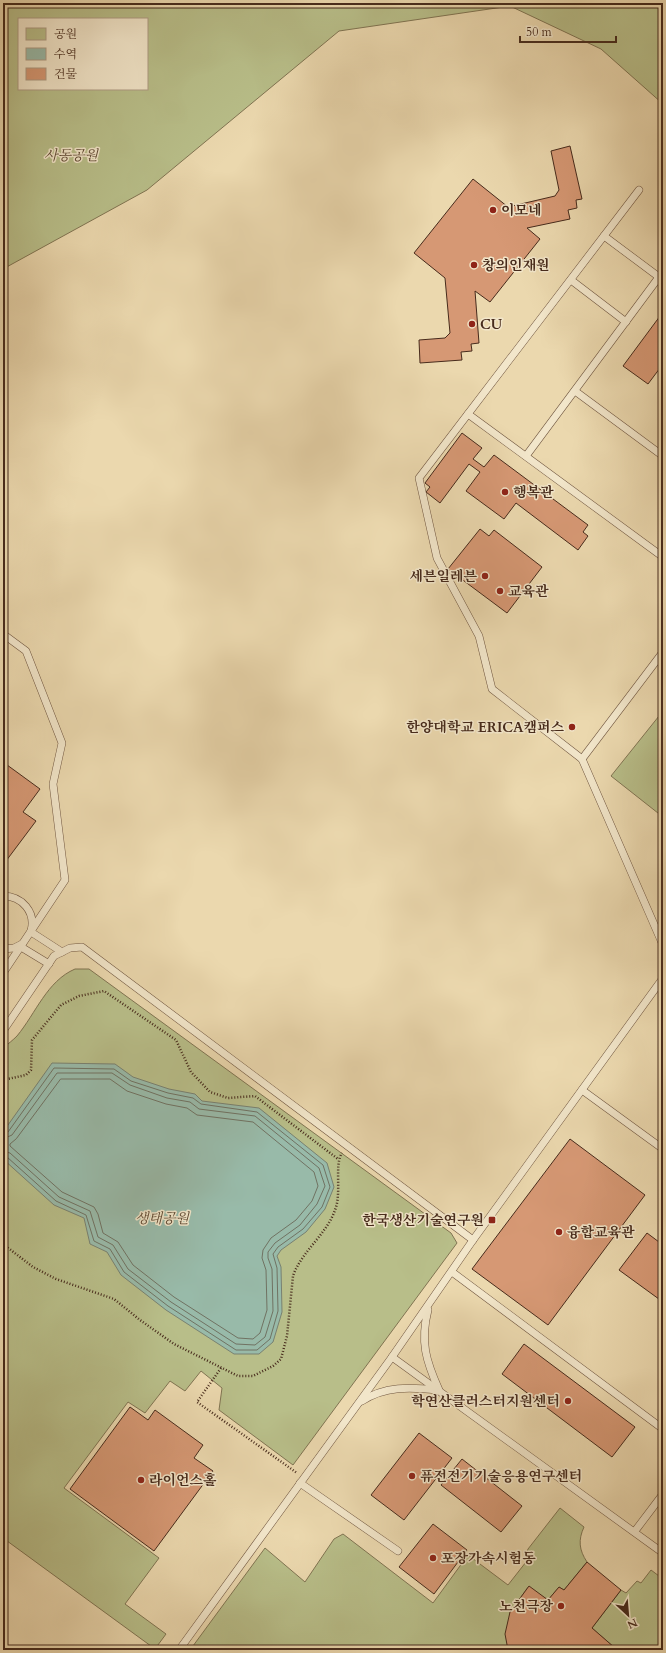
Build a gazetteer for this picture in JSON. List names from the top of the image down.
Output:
{
  "parks": ["사동공원", "생태공원"],
  "places": {
    "other": [
      "이모네",
      "창의인재원",
      "CU",
      "행복관",
      "세븐일레븐",
      "교육관",
      "한양대학교 ERICA캠퍼스",
      "융합교육관",
      "학연산클러스터지원센터",
      "퓨전전기기술응용연구센터",
      "라이언스홀",
      "포장가속시험동",
      "노천극장"
    ],
    "transit": ["한국생산기술연구원"]
  },
  "legend": ["공원", "수역", "건물"],
  "scale_bar": "50 m",
  "north": "bottom right"
}
